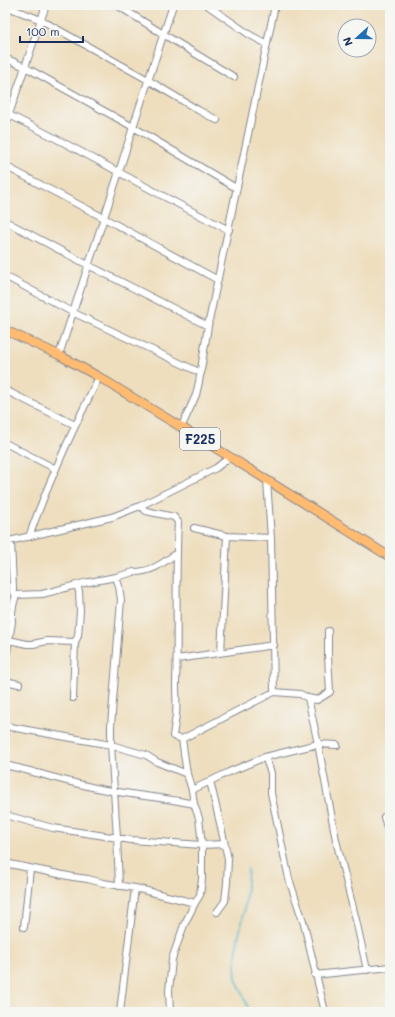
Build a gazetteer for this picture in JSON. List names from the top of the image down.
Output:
{
  "streets": {
    "main road": ["F225"]
  },
  "scale_bar": "100 m",
  "north": "left"
}
